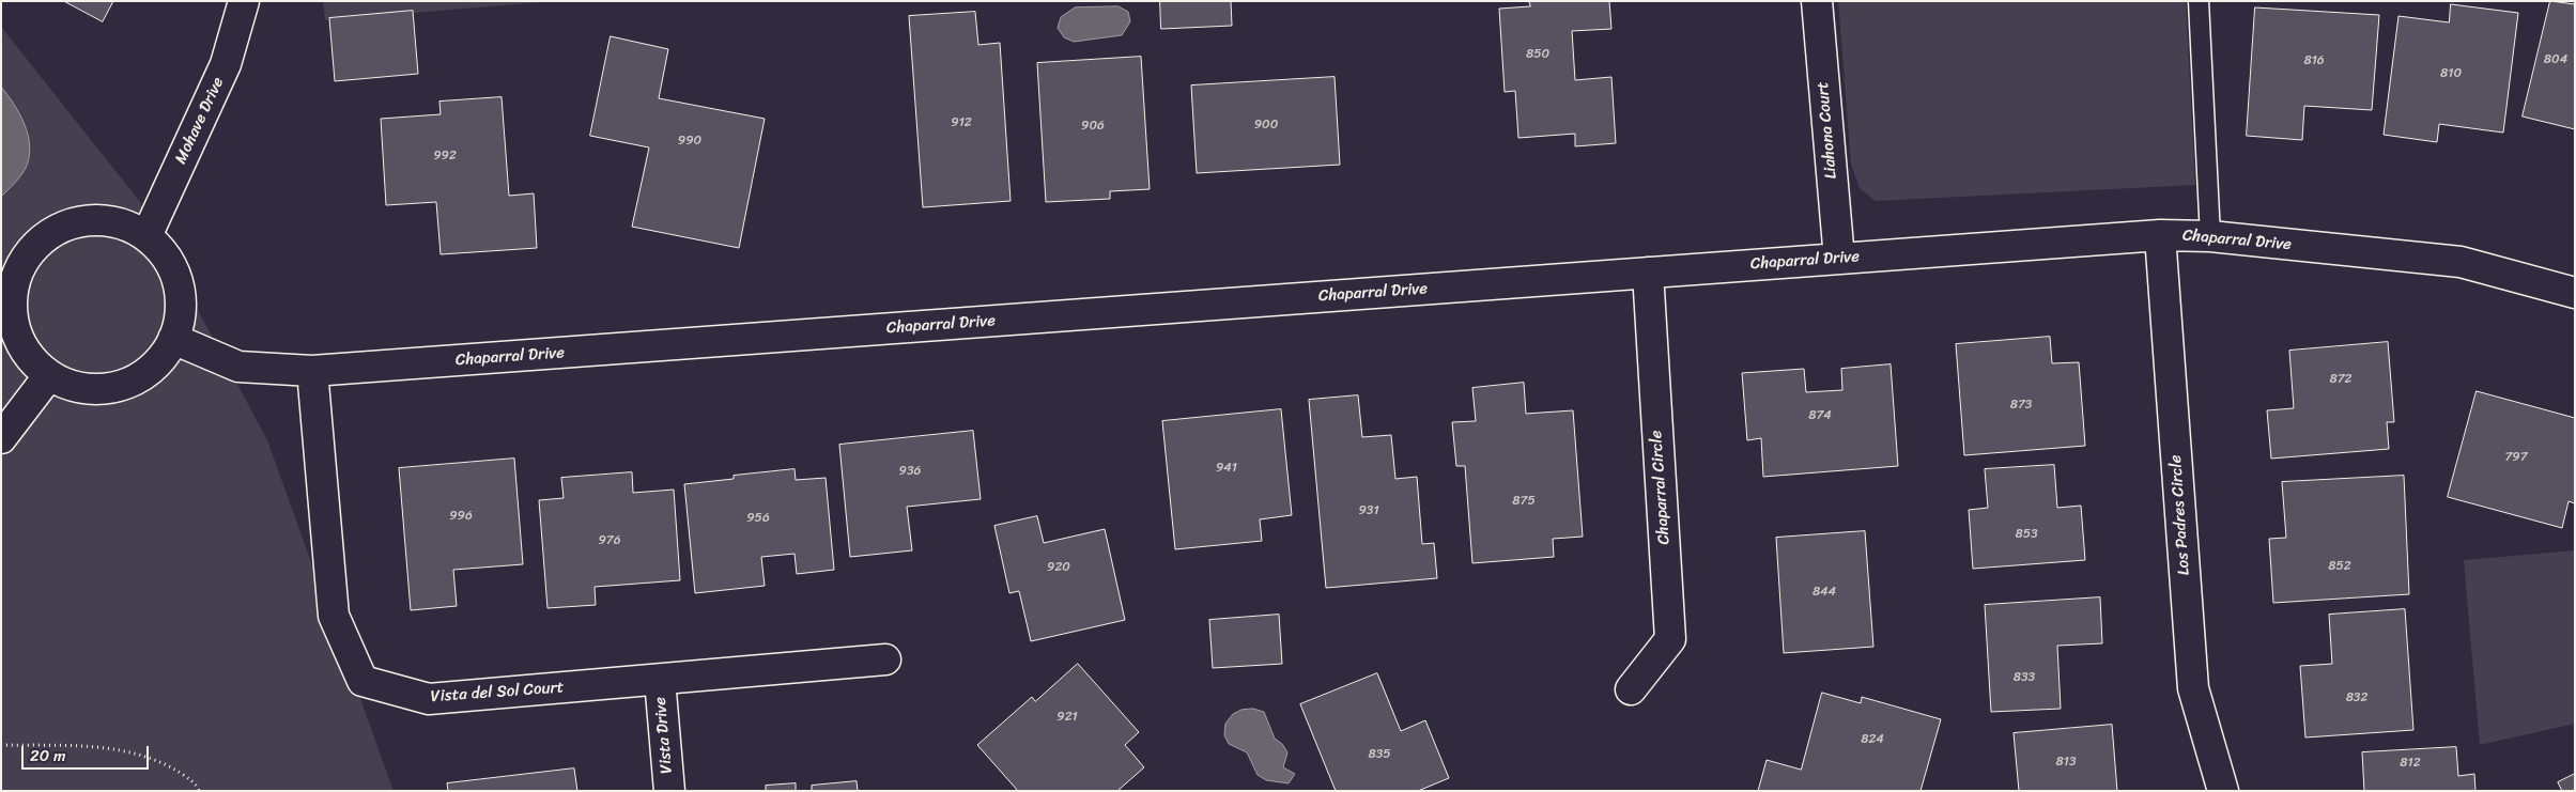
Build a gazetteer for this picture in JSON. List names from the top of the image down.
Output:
{
  "streets": {
    "street": [
      "Mohave Drive",
      "Liahona Court",
      "Chaparral Drive",
      "Chaparral Circle",
      "Los Padres Circle",
      "Vista del Sol Court",
      "Vista Drive"
    ]
  },
  "crossings": [
    ["Mohave Drive", "Chaparral Drive"],
    ["Liahona Court", "Chaparral Drive"],
    ["Chaparral Drive", "Chaparral Circle"],
    ["Chaparral Drive", "Los Padres Circle"],
    ["Chaparral Drive", "Vista del Sol Court"],
    ["Vista del Sol Court", "Vista Drive"]
  ],
  "house_numbers": [
    "850",
    "804",
    "816",
    "810",
    "912",
    "900",
    "906",
    "990",
    "992",
    "872",
    "873",
    "874",
    "797",
    "941",
    "936",
    "875",
    "931",
    "996",
    "956",
    "853",
    "976",
    "852",
    "920",
    "844",
    "833",
    "832",
    "921",
    "824",
    "835",
    "813",
    "812"
  ],
  "scale_bar": "20 m"
}
